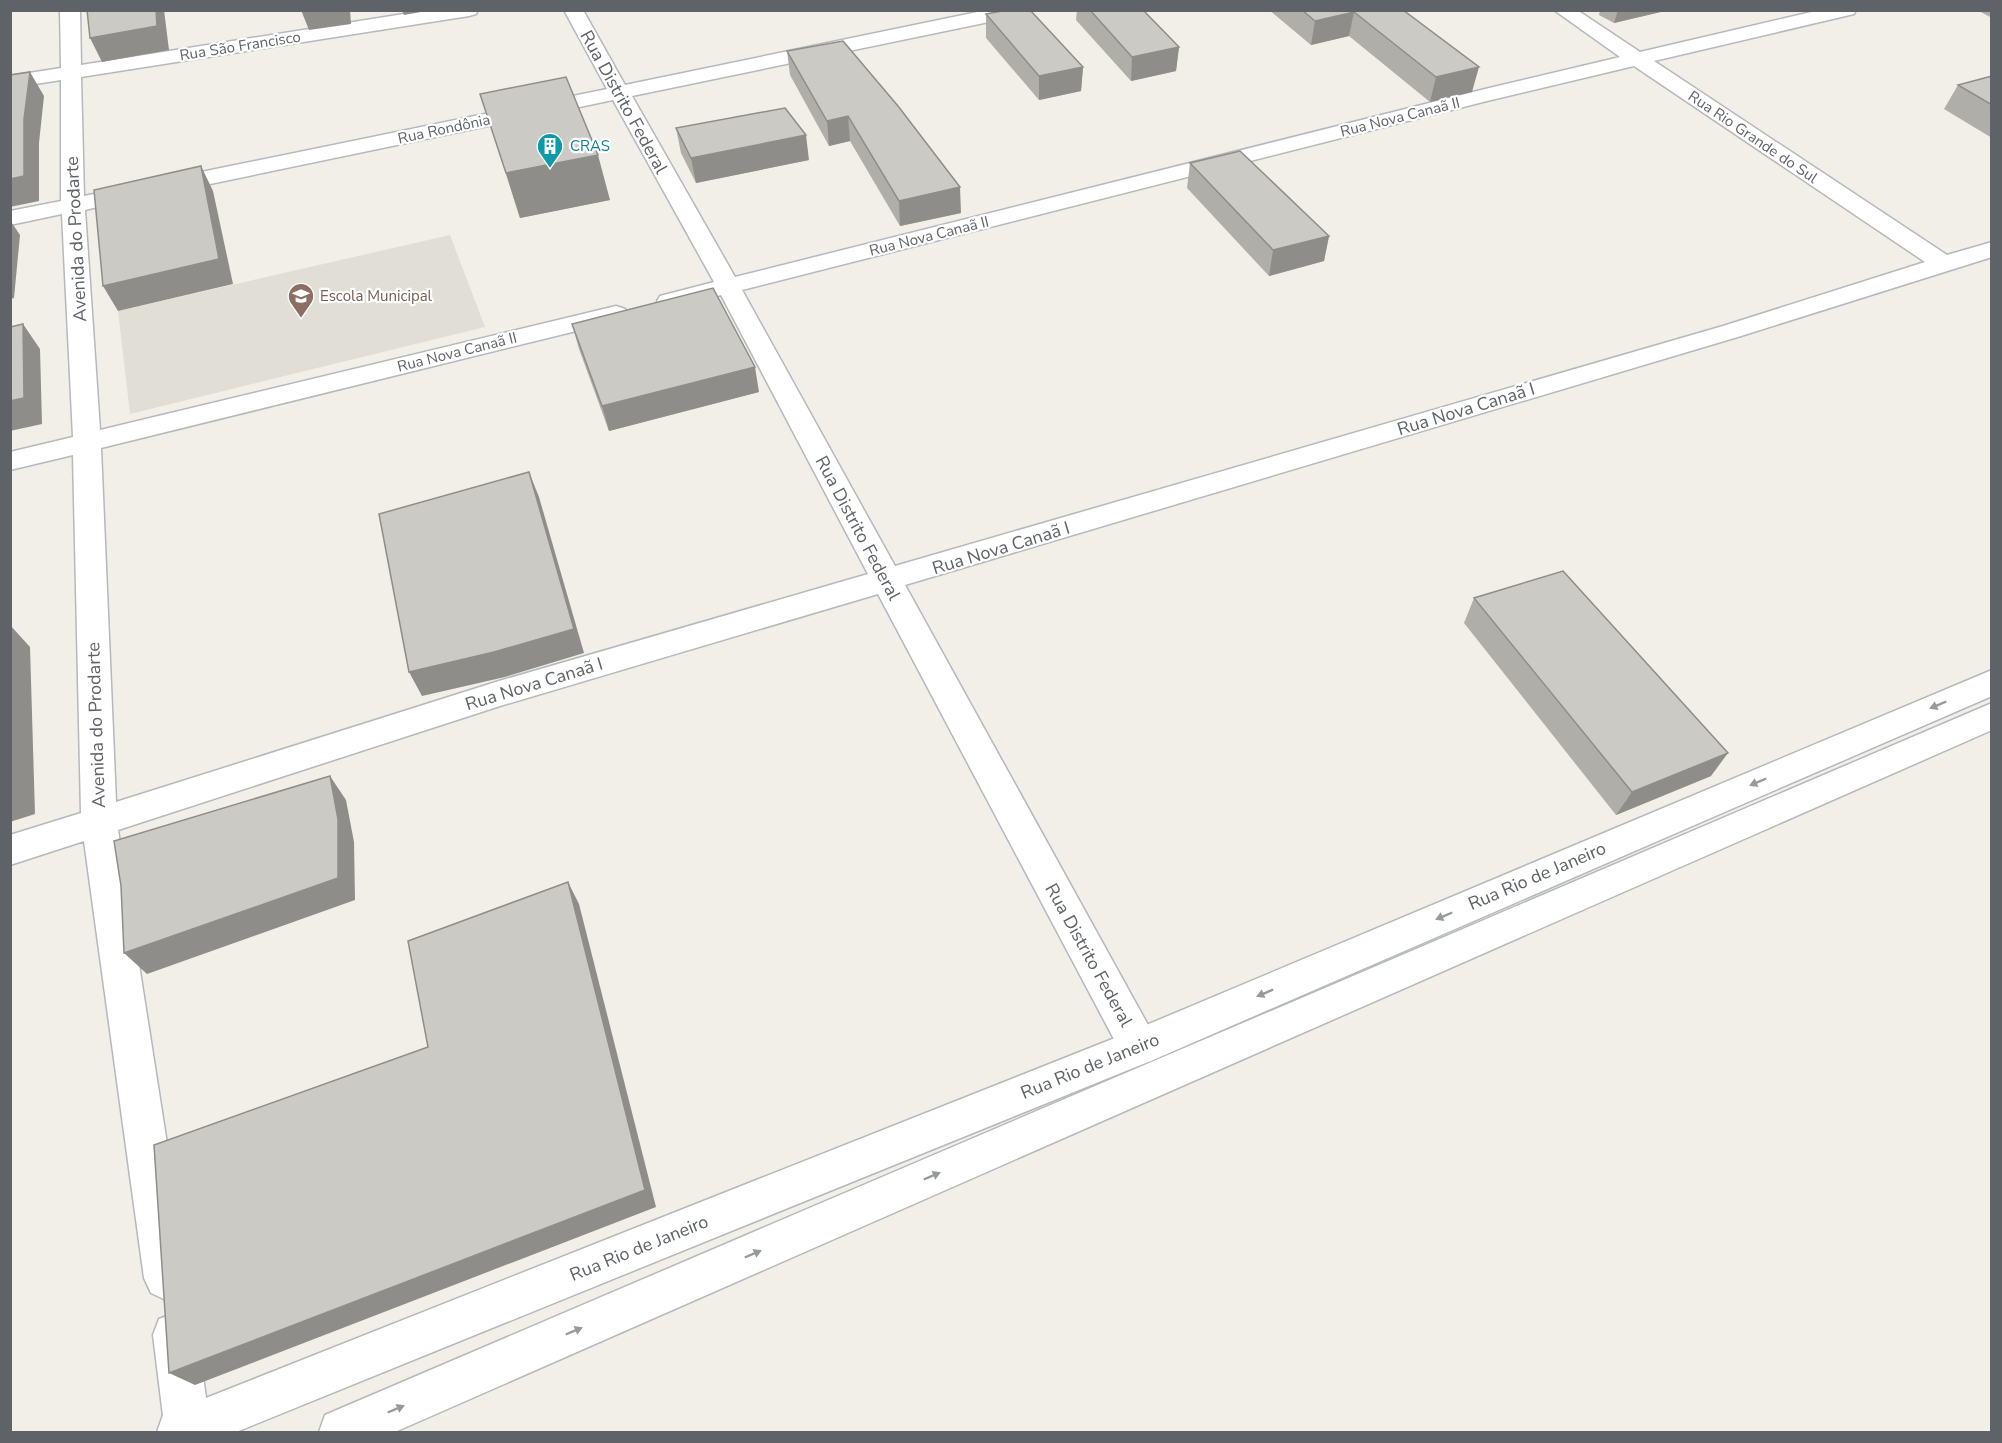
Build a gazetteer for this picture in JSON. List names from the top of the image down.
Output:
{
  "streets": {
    "street": [
      "Rua São Francisco",
      "Rua Distrito Federal",
      "Rua Nova Canaã II",
      "Rua Rondônia",
      "Rua Rio Grande do Sul",
      "Avenida do Prodarte",
      "Rua Nova Canaã I",
      "Rua Rio de Janeiro"
    ]
  },
  "crossings": [
    ["Rua São Francisco", "Avenida do Prodarte"],
    ["Rua Distrito Federal", "Rua Nova Canaã II"],
    ["Rua Distrito Federal", "Rua Rondônia"],
    ["Rua Distrito Federal", "Rua Nova Canaã I"],
    ["Rua Distrito Federal", "Rua Rio de Janeiro"],
    ["Rua Nova Canaã II", "Rua Rio Grande do Sul"],
    ["Rua Nova Canaã II", "Avenida do Prodarte"],
    ["Rua Rio Grande do Sul", "Rua Nova Canaã I"],
    ["Avenida do Prodarte", "Rua Nova Canaã I"],
    ["Avenida do Prodarte", "Rua Rio de Janeiro"]
  ],
  "places": {
    "building": ["CRAS"],
    "school or university": ["Escola Municipal"]
  }
}
